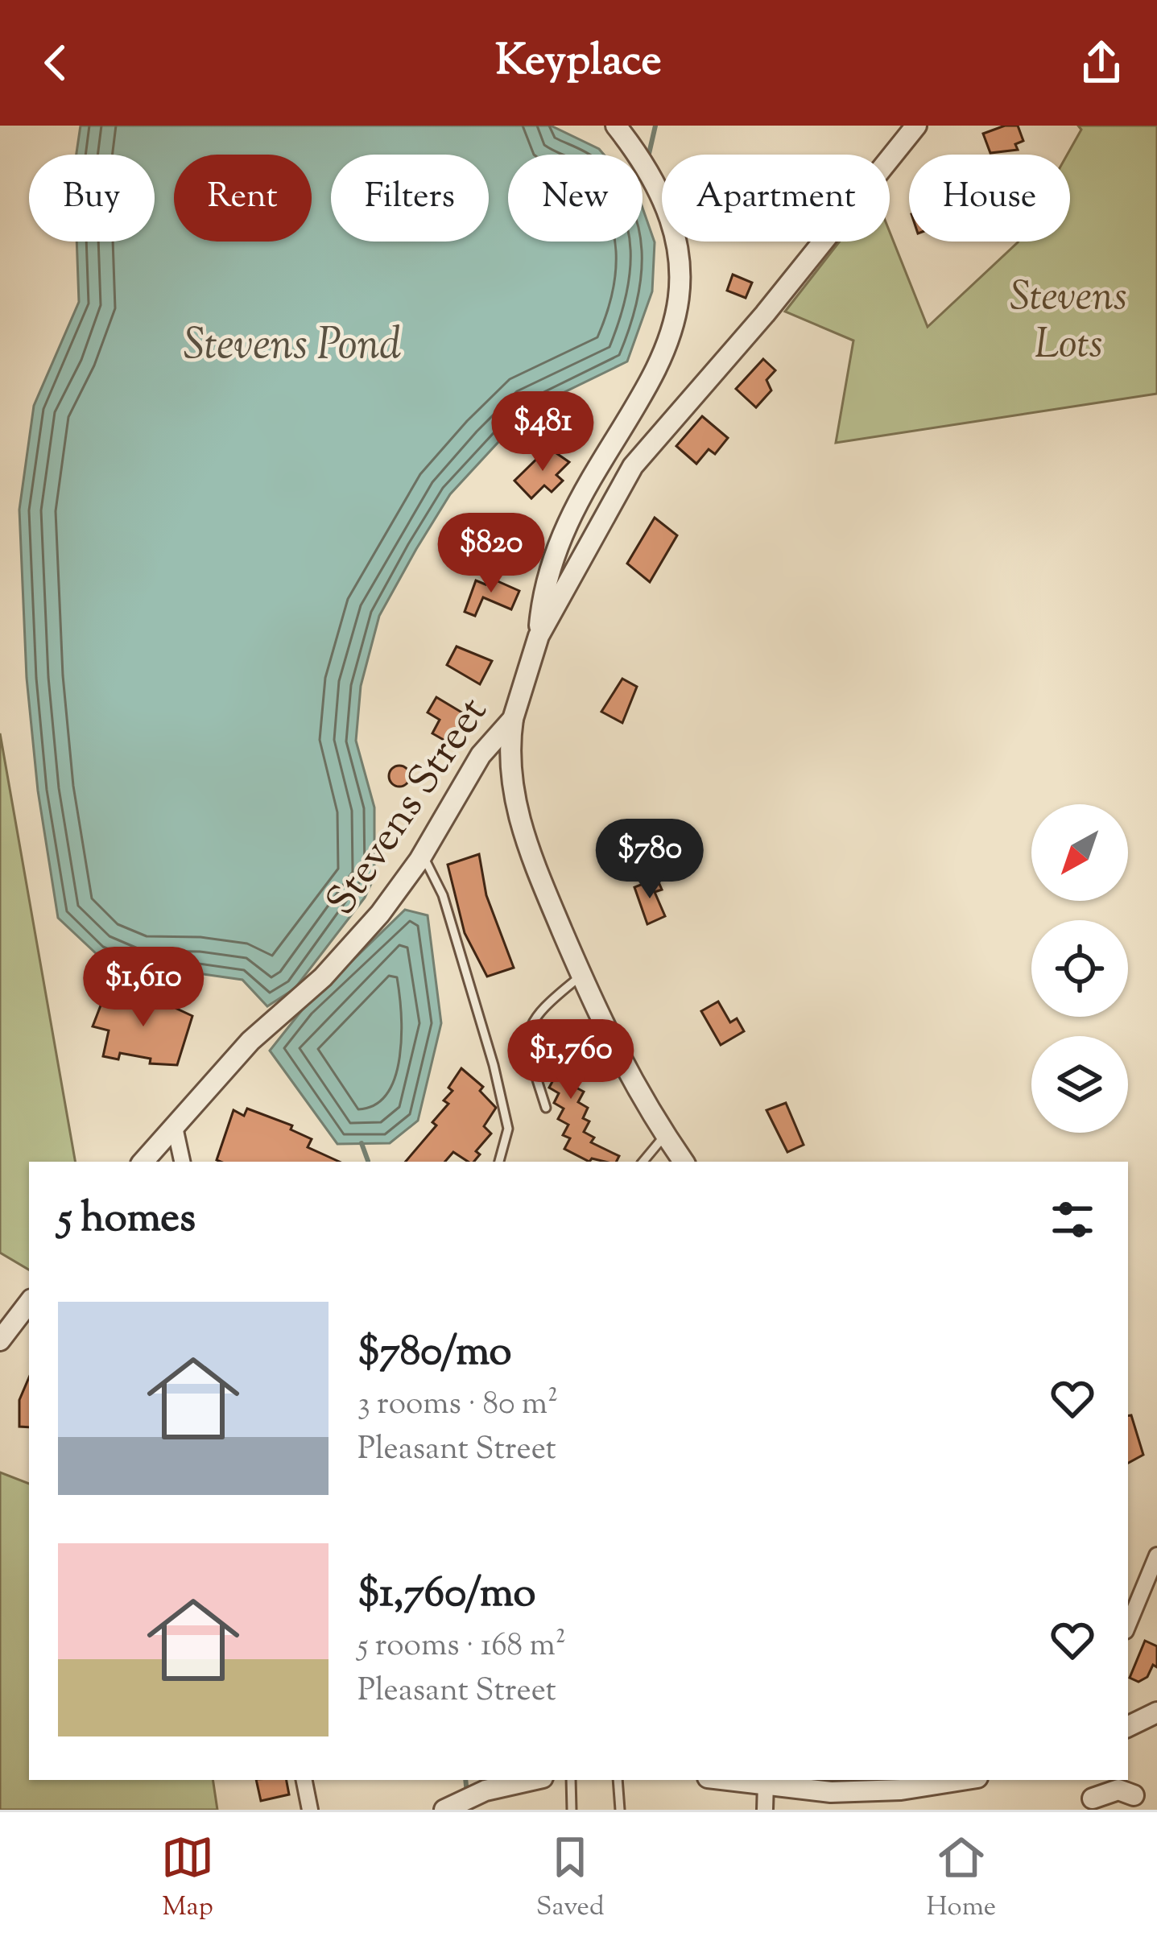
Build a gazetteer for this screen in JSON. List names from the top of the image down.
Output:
{
  "streets": {
    "street": ["Stevens Street"]
  },
  "water": ["Stevens Pond"],
  "parks": ["Stevens Lots"],
  "north": "bottom left",
  "page": {
    "header": "Keyplace",
    "chip": [
      "Buy",
      "Rent",
      "Filters",
      "New",
      "Apartment",
      "House"
    ],
    "price": [
      "$481",
      "$820",
      "$780",
      "$1,610",
      "$1,760"
    ],
    "heading": "5 homes",
    "list": [
      {
        "name": "$780/mo",
        "note": "3 rooms · 80 m² · Pleasant Street"
      },
      {
        "name": "$1,760/mo",
        "note": "5 rooms · 168 m² · Pleasant Street"
      }
    ],
    "tabs": ["Map", "Saved", "Home"]
  }
}
